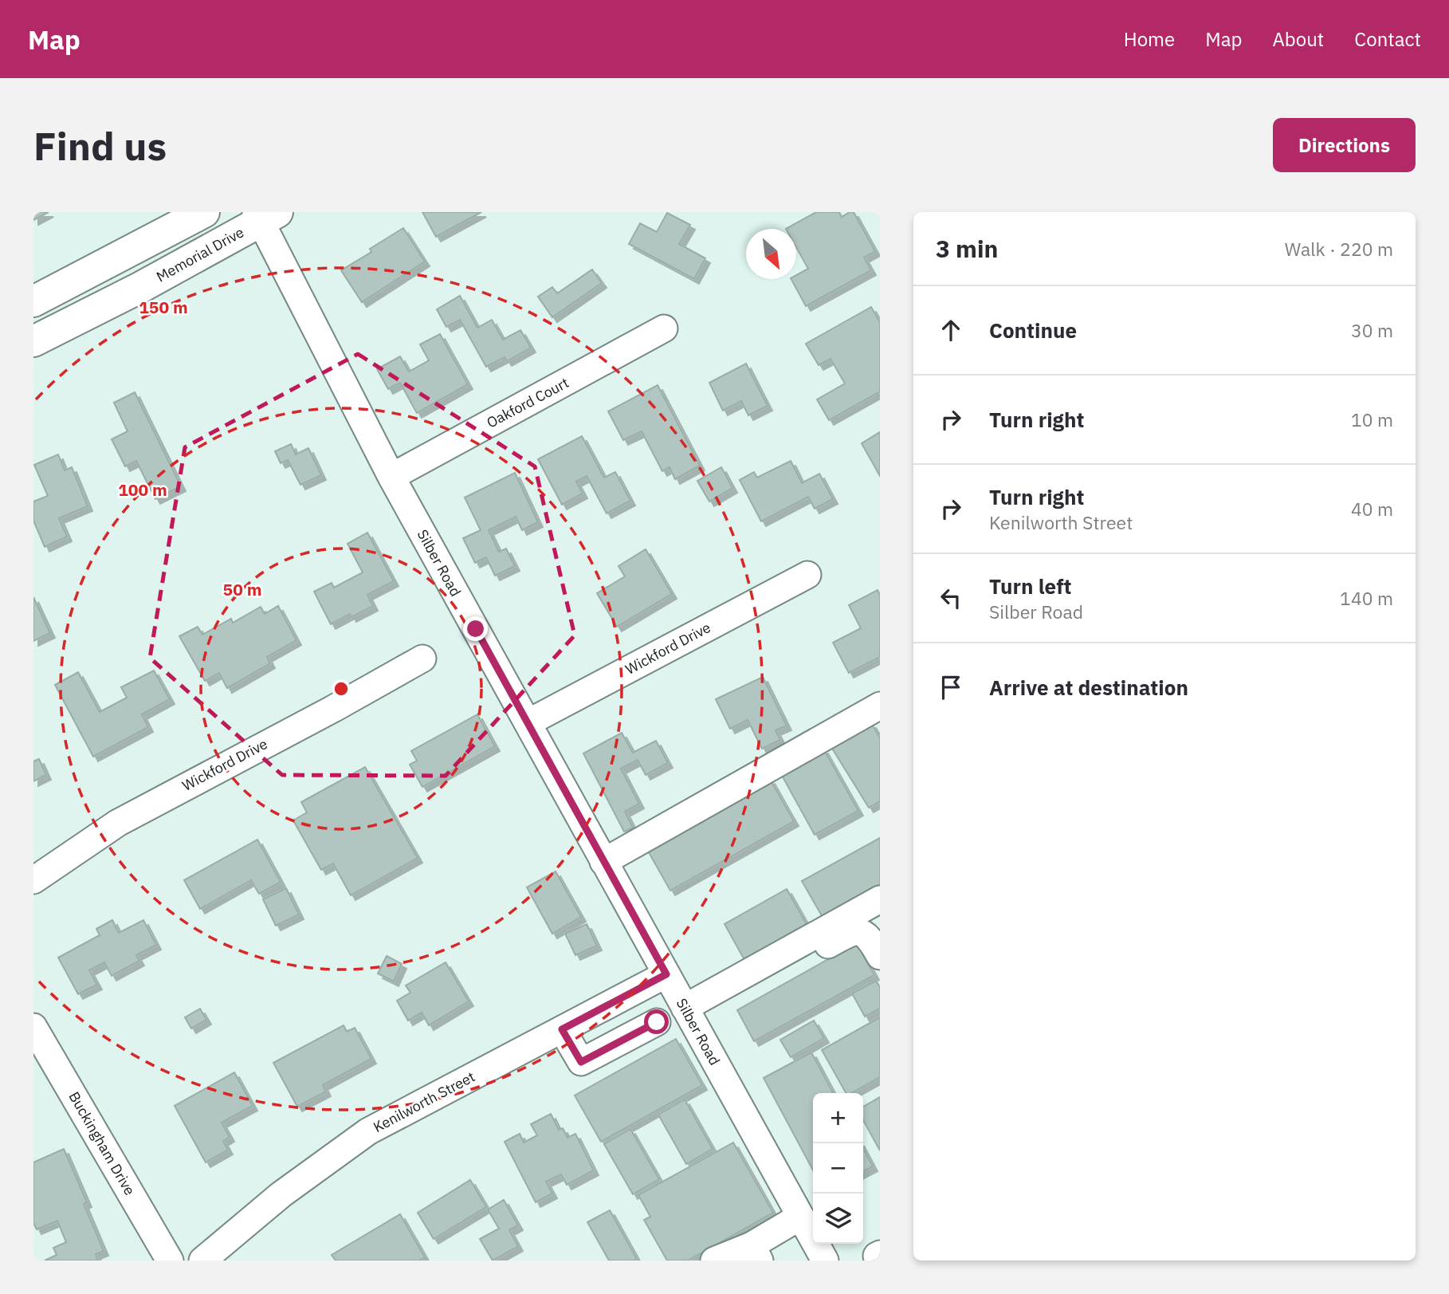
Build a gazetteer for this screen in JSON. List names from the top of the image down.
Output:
{
  "streets": {
    "main road": ["Memorial Drive"],
    "street": [
      "Oakford Court",
      "Silber Road",
      "Wickford Drive",
      "Kenilworth Street",
      "Buckingham Drive"
    ]
  },
  "crossings": [
    ["Memorial Drive", "Silber Road"],
    ["Oakford Court", "Silber Road"],
    ["Silber Road", "Wickford Drive"],
    ["Silber Road", "Kenilworth Street"]
  ],
  "north": "bottom right",
  "page": {
    "header": "Map",
    "nav": [
      "Home",
      "Map",
      "About",
      "Contact"
    ],
    "buttons": "Directions",
    "title": "Find us",
    "heading": ["3 min", "Walk · 220 m"],
    "list": [
      ["Continue", "30 m"],
      ["Turn right", "10 m"],
      ["Turn right", "Kenilworth Street", "40 m"],
      ["Turn left", "Silber Road", "140 m"],
      "Arrive at destination"
    ],
    "map_buttons": ["+", "−"]
  },
  "rings": ["150 m", "100 m", "50 m"]
}
